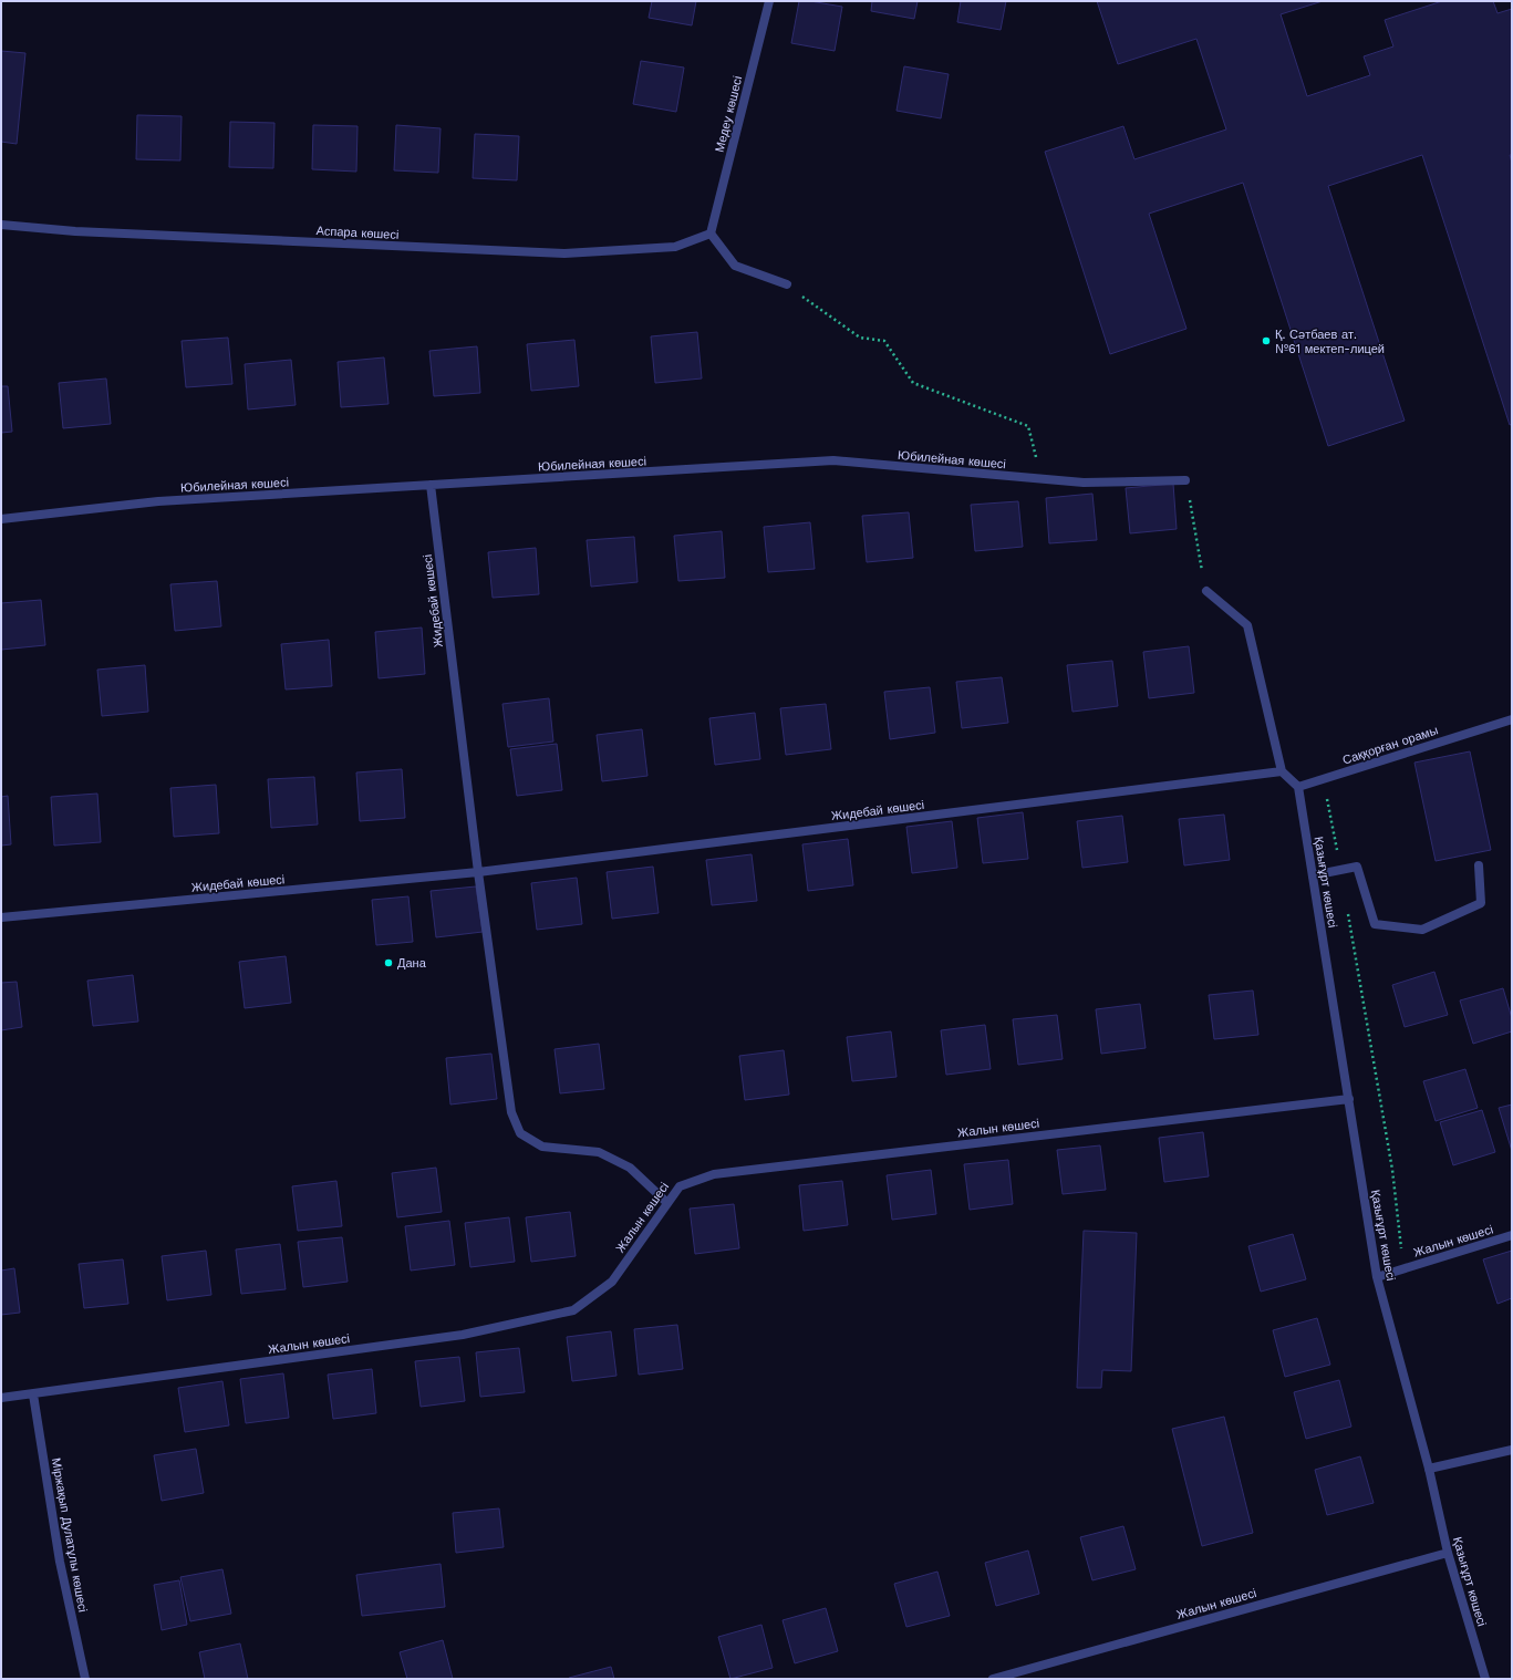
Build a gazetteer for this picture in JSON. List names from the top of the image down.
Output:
{
  "streets": {
    "street": [
      "Медеу көшесі",
      "Аспара көшесі",
      "Юбилейная көшесі",
      "Жидебай көшесі",
      "Саққорған орамы",
      "Қазығұрт көшесі",
      "Жалын көшесі",
      "Міржақып Дулатұлы көшесі"
    ]
  },
  "crossings": [
    ["Медеу көшесі", "Аспара көшесі"],
    ["Юбилейная көшесі", "Жидебай көшесі"],
    ["Жидебай көшесі", "Жалын көшесі"],
    ["Саққорған орамы", "Қазығұрт көшесі"],
    ["Қазығұрт көшесі", "Жалын көшесі"],
    ["Жалын көшесі", "Міржақып Дулатұлы көшесі"]
  ],
  "places": ["Қ. Сәтбаев ат. №61 мектеп-лицей", "Дана"]
}
